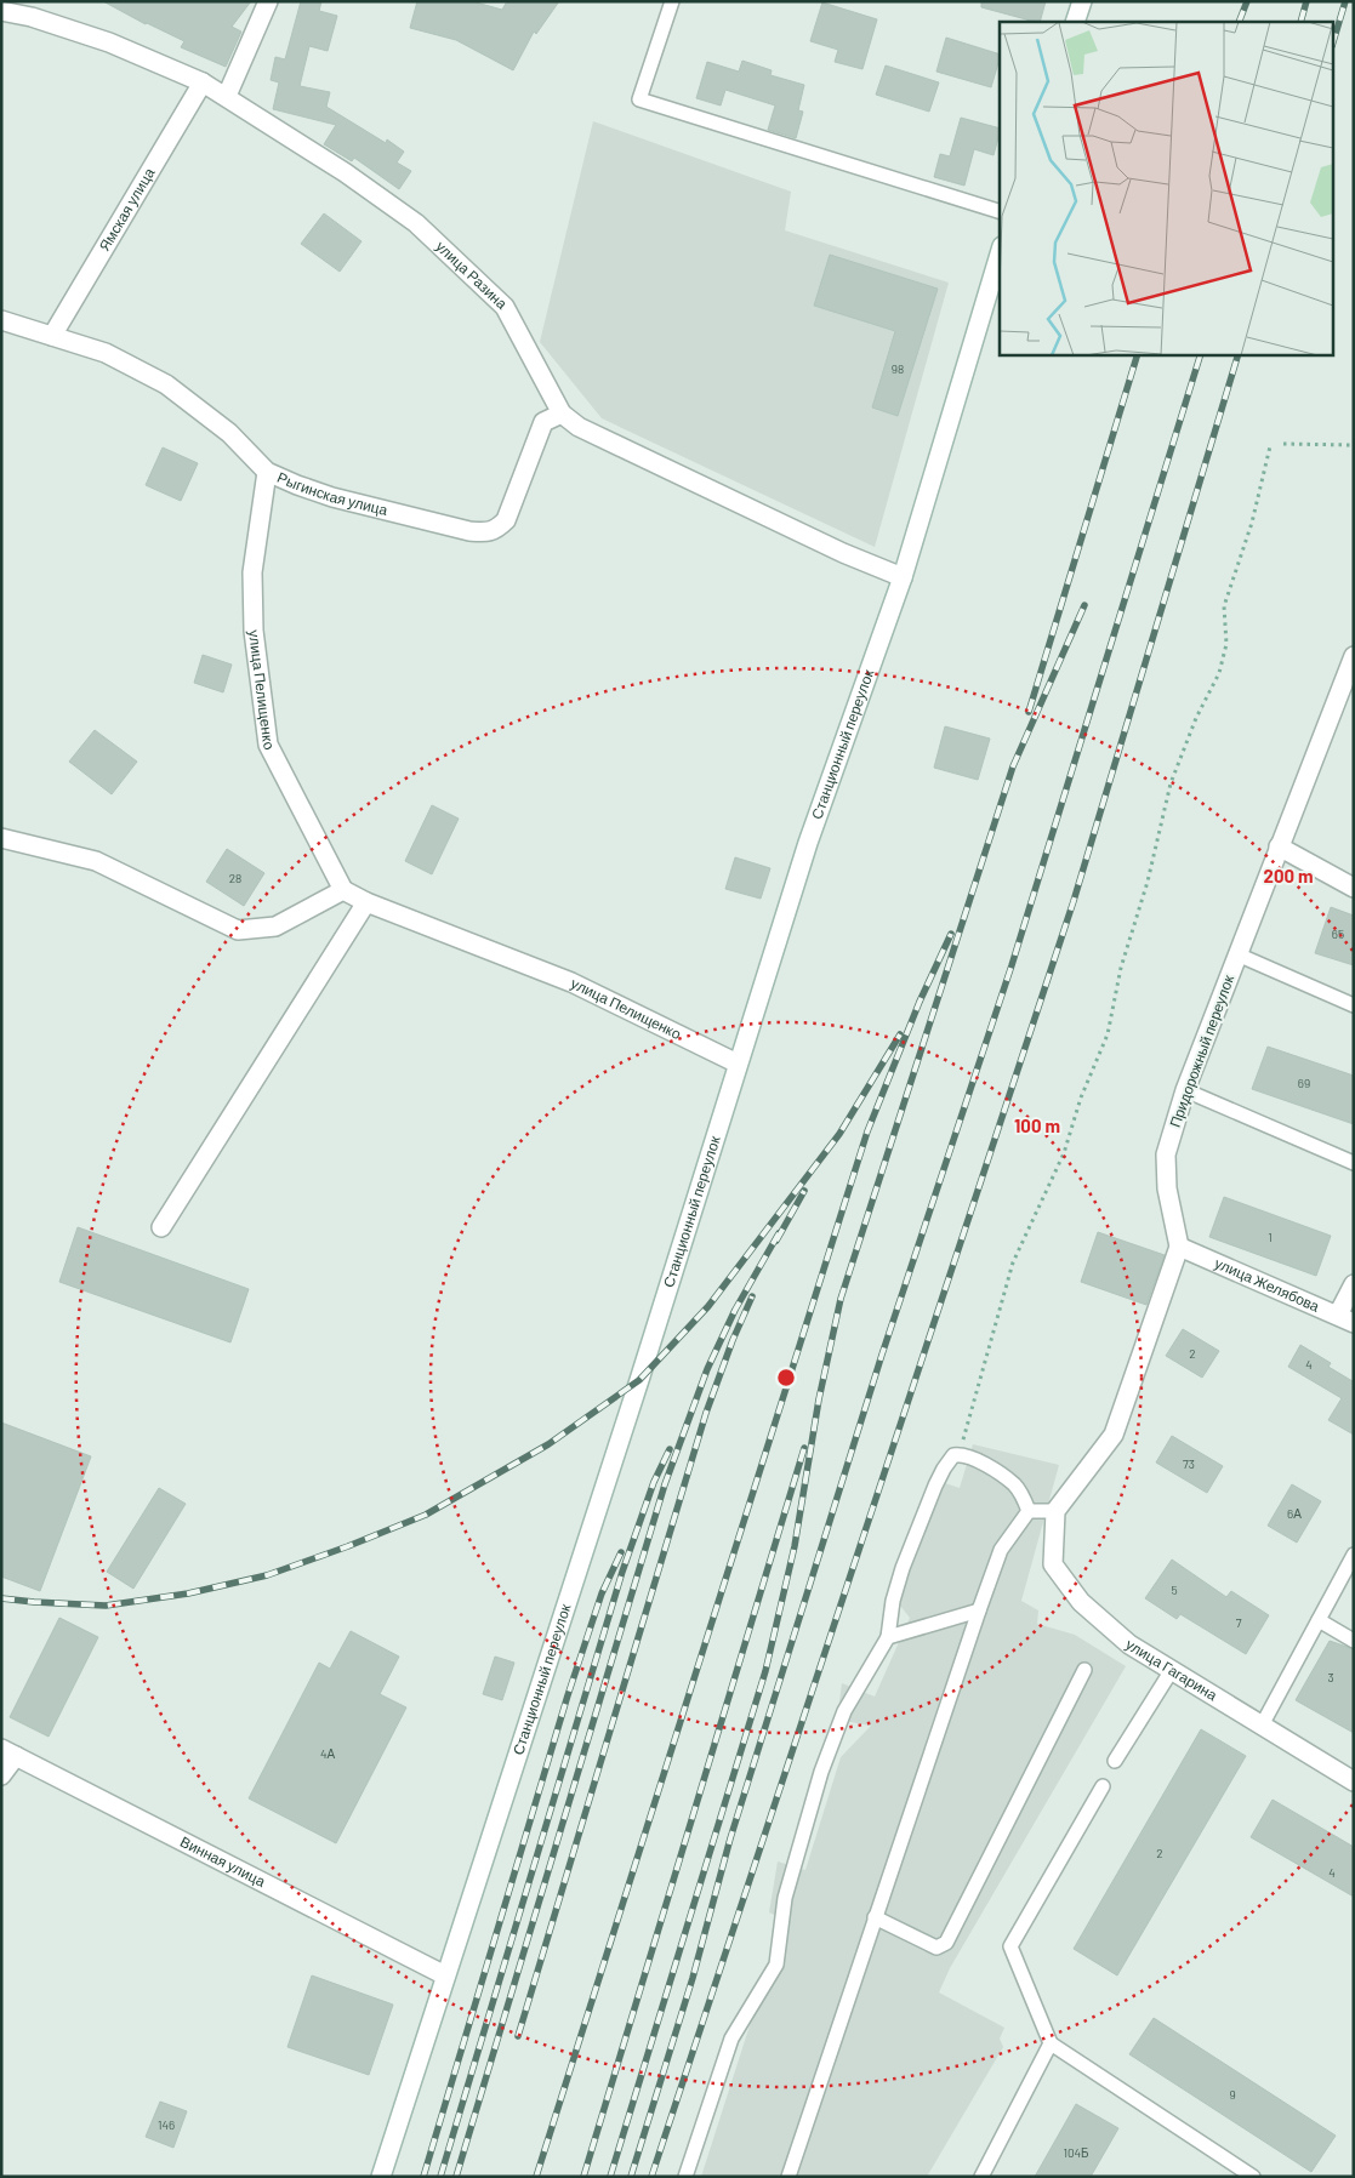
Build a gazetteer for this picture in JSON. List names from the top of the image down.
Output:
{
  "streets": {
    "street": [
      "Ямская улица",
      "улица Разина",
      "Рыгинская улица",
      "улица Пелищенко",
      "Станционный переулок",
      "Придорожный переулок",
      "улица Желябова",
      "улица Гагарина",
      "Винная улица"
    ]
  },
  "crossings": [
    ["Ямская улица", "улица Разина"],
    ["Ямская улица", "Рыгинская улица"],
    ["улица Разина", "Рыгинская улица"],
    ["улица Разина", "Станционный переулок"],
    ["Рыгинская улица", "улица Пелищенко"],
    ["улица Пелищенко", "Станционный переулок"],
    ["Станционный переулок", "Винная улица"],
    ["Придорожный переулок", "улица Желябова"]
  ],
  "house_numbers": [
    "98",
    "28",
    "65",
    "69",
    "1",
    "2",
    "4",
    "73",
    "6А",
    "5",
    "7",
    "3",
    "4А",
    "2",
    "4",
    "9",
    "146",
    "104Б"
  ],
  "rings": ["200 m", "100 m"]
}
